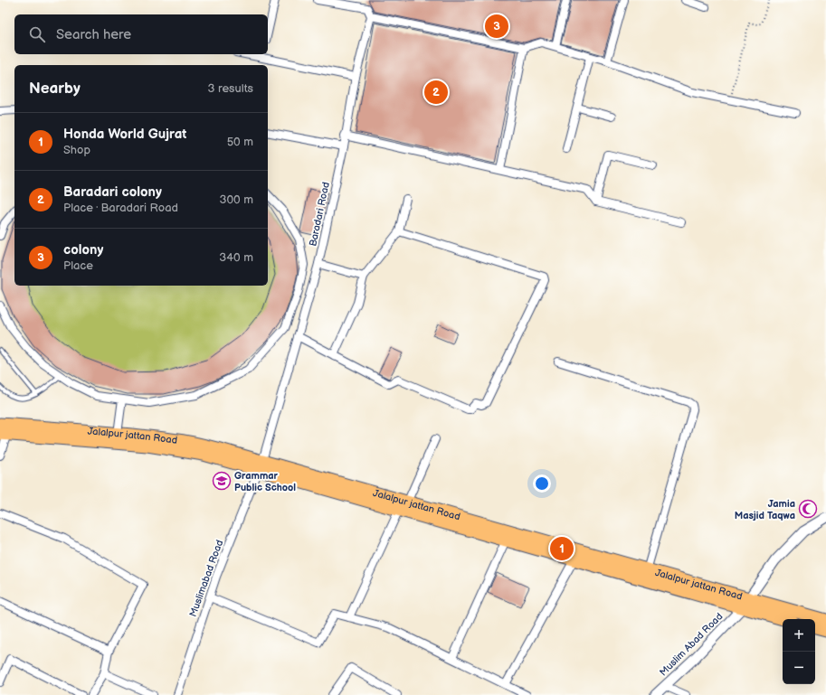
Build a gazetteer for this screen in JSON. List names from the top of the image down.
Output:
{
  "streets": {
    "main road": ["Jalalpur jattan Road"],
    "street": ["Baradari Road", "Muslimabad Road", "Muslim Abad Road"]
  },
  "crossings": [
    ["Baradari Road", "Jalalpur jattan Road"],
    ["Baradari Road", "Muslimabad Road"],
    ["Jalalpur jattan Road", "Muslimabad Road"],
    ["Jalalpur jattan Road", "Muslim Abad Road"]
  ],
  "places": {
    "school or university": ["Grammar Public School"],
    "mosque": ["Jamia Masjid Taqwa"]
  },
  "page": {
    "pins": ["3", "2", "1"],
    "search": "Search here",
    "heading": ["Nearby", "3 results"],
    "list": [
      {
        "mark": "1",
        "name": "Honda World Gujrat",
        "note": "Shop",
        "value": "50 m"
      },
      {
        "mark": "2",
        "name": "Baradari colony",
        "note": "Place · Baradari Road",
        "value": "300 m"
      },
      {
        "mark": "3",
        "name": "colony",
        "note": "Place",
        "value": "340 m"
      }
    ],
    "map_buttons": ["+", "−"]
  }
}
